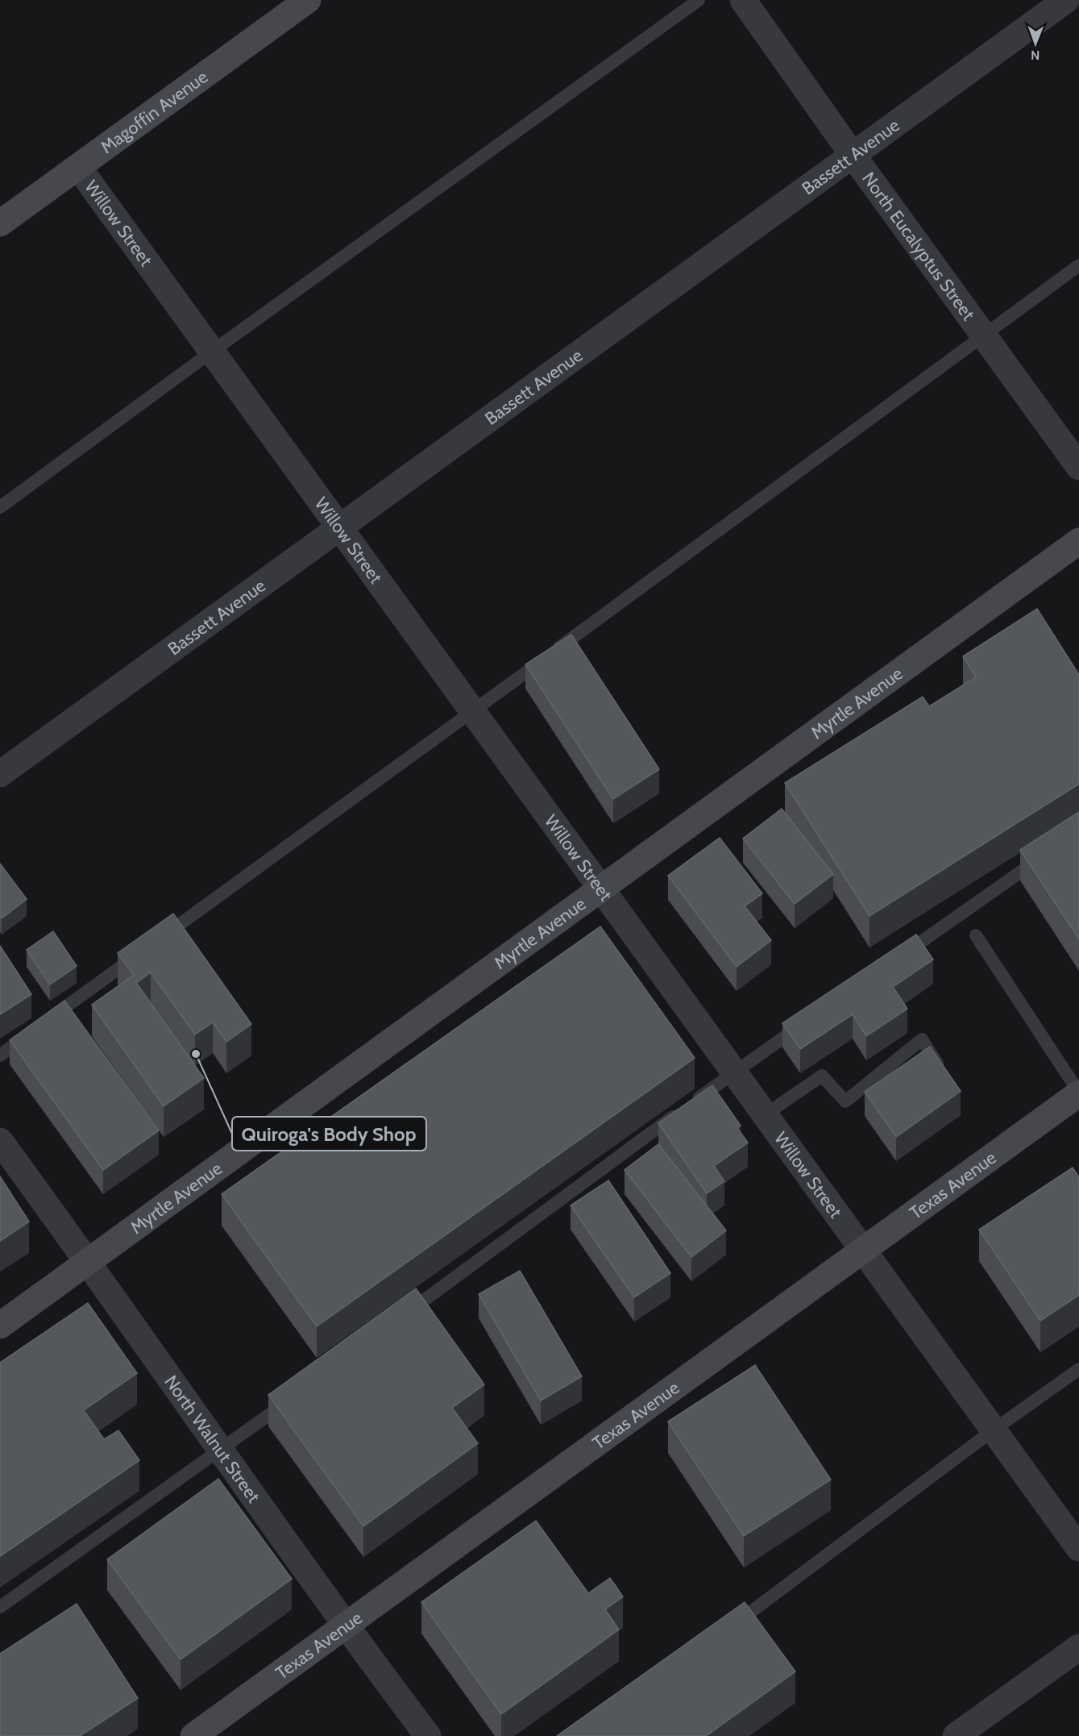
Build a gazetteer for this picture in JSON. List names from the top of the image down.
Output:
{
  "streets": {
    "street": [
      "Magoffin Avenue",
      "Bassett Avenue",
      "Willow Street",
      "North Eucalyptus Street",
      "Myrtle Avenue",
      "Texas Avenue",
      "North Walnut Street"
    ]
  },
  "crossings": [
    ["Magoffin Avenue", "Willow Street"],
    ["Bassett Avenue", "Willow Street"],
    ["Bassett Avenue", "North Eucalyptus Street"],
    ["Willow Street", "Myrtle Avenue"],
    ["Willow Street", "Texas Avenue"],
    ["Myrtle Avenue", "North Walnut Street"],
    ["Texas Avenue", "North Walnut Street"]
  ],
  "places": ["Quiroga's Body Shop"],
  "north": "bottom"
}
